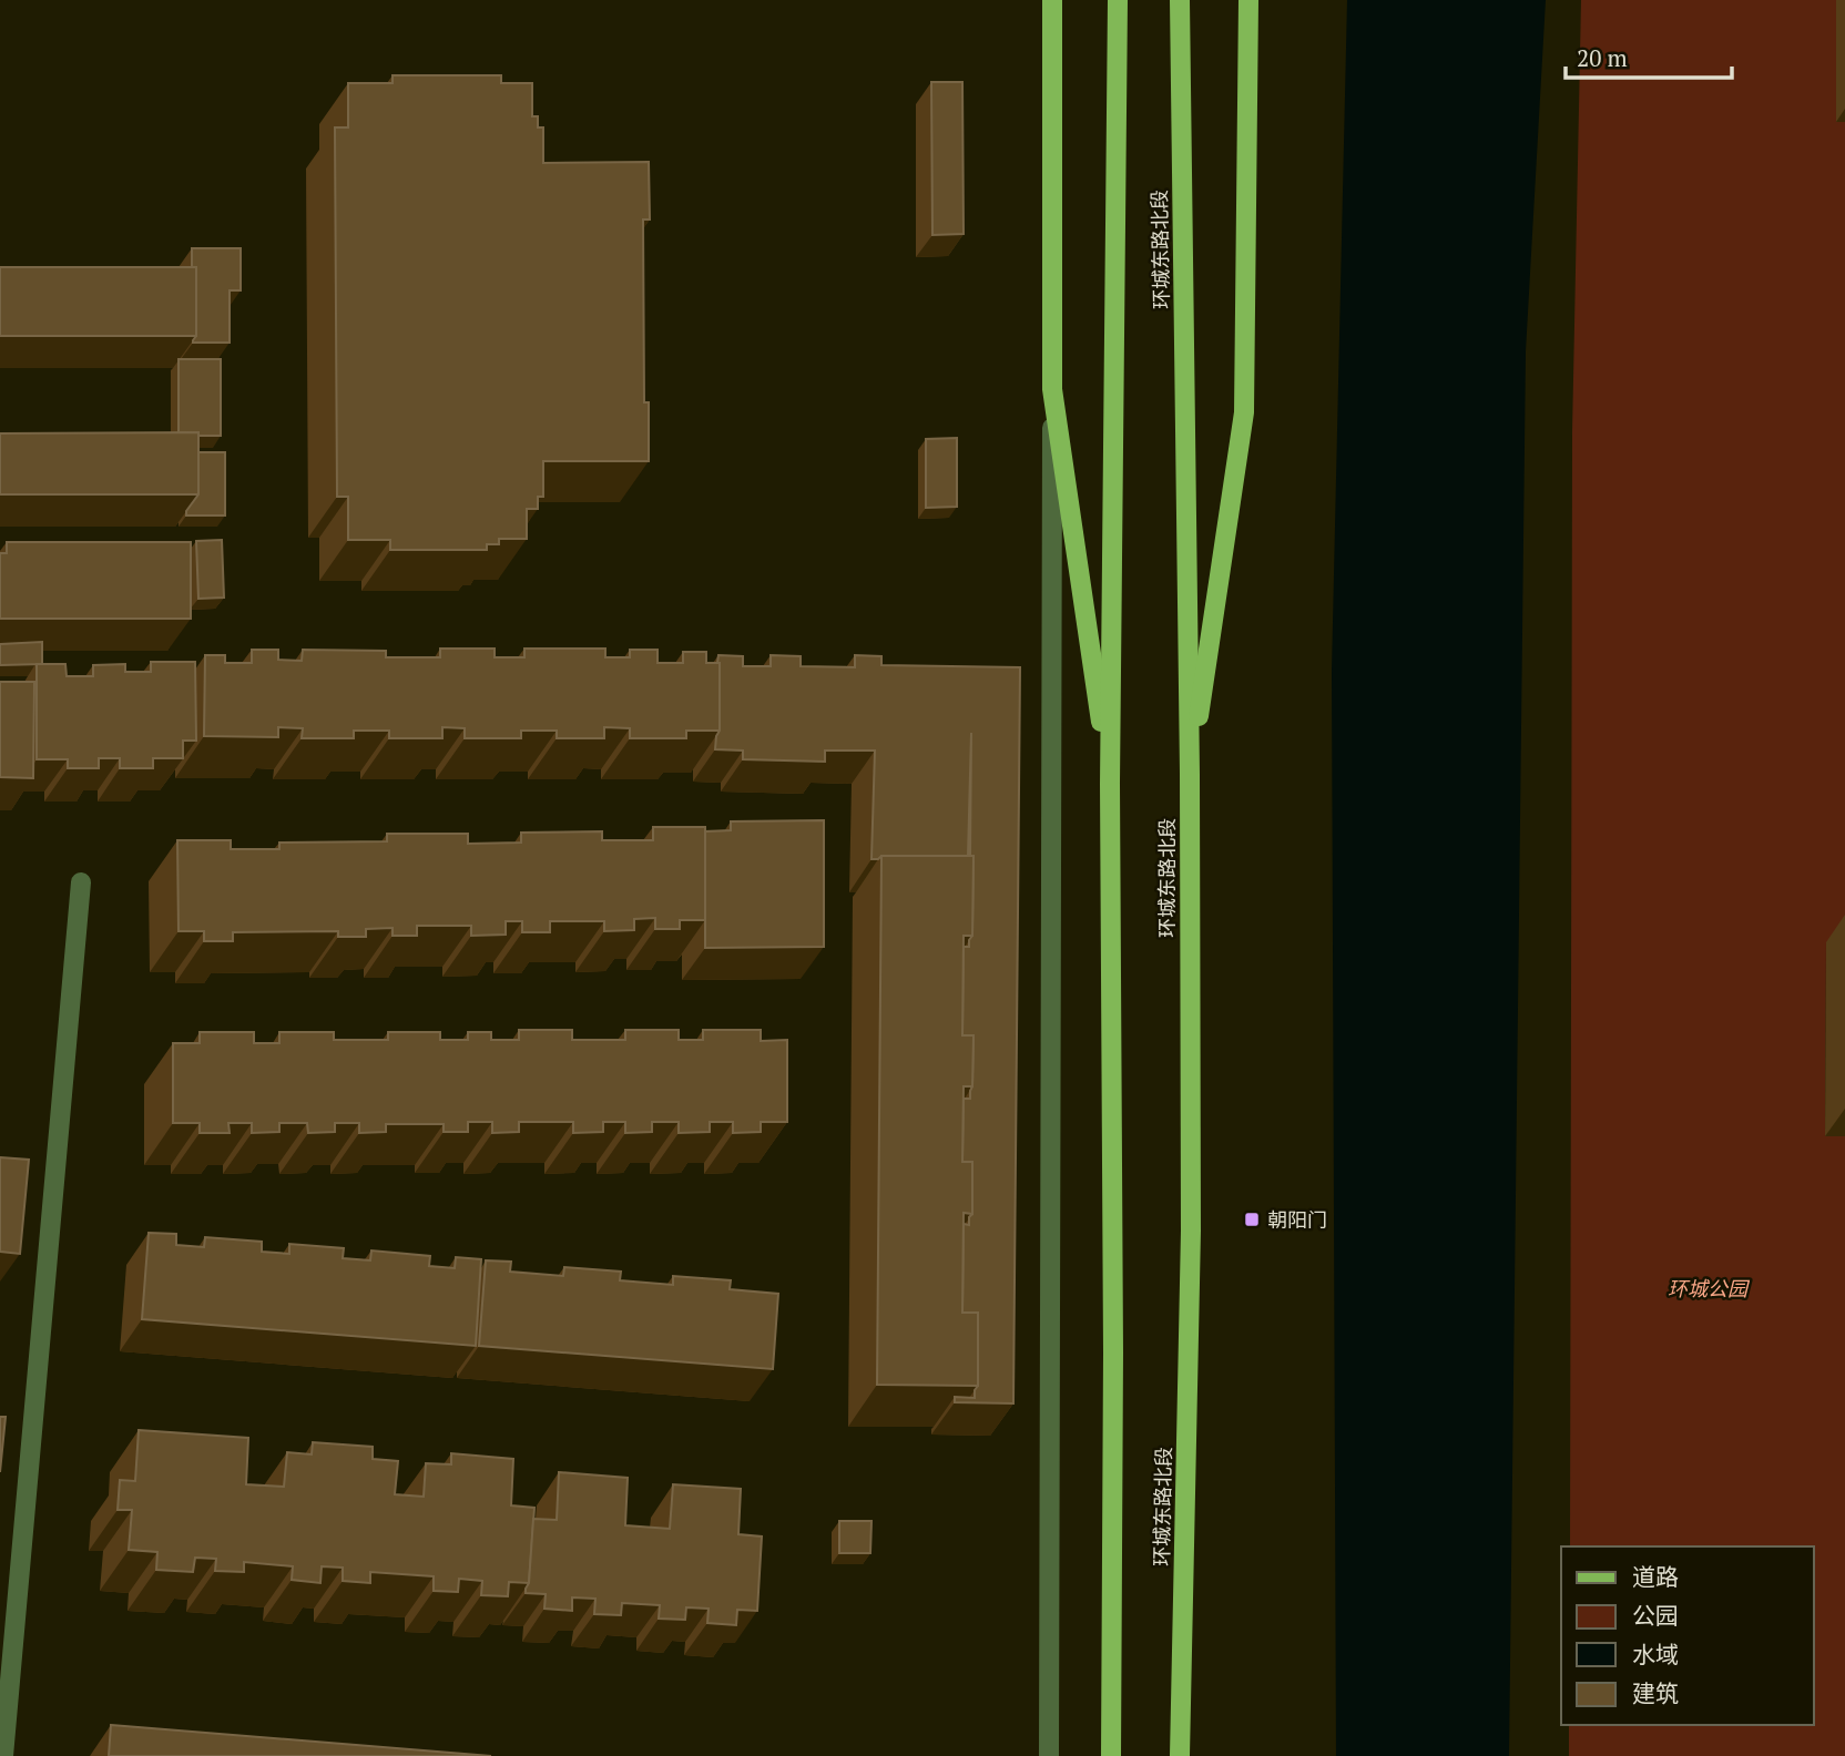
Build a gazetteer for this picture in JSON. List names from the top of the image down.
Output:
{
  "streets": {
    "main road": ["环城东路北段"]
  },
  "parks": ["环城公园"],
  "places": {
    "transit": ["朝阳门"]
  },
  "legend": [
    "道路",
    "公园",
    "水域",
    "建筑"
  ],
  "scale_bar": "20 m"
}
